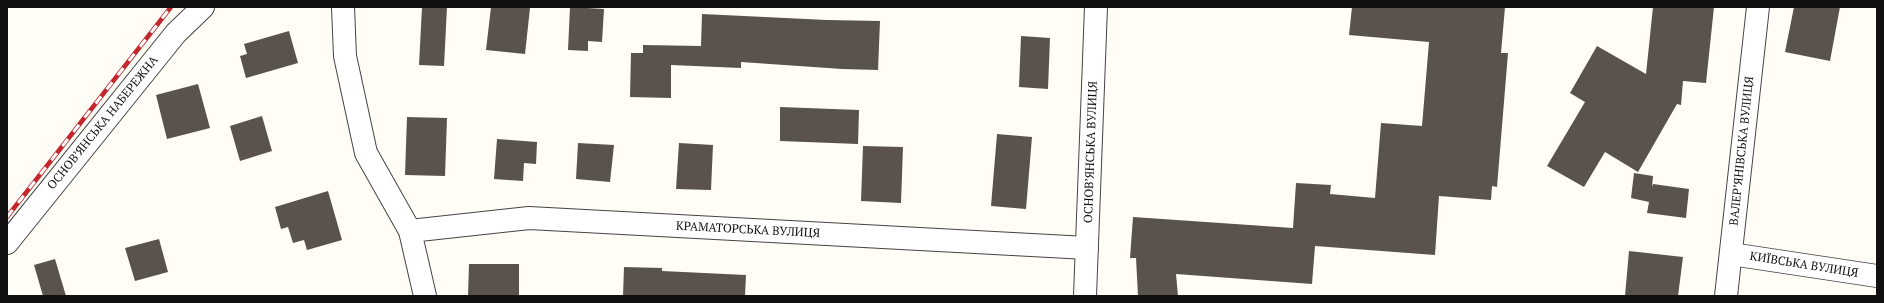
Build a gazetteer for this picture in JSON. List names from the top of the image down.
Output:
{
  "streets": {
    "street": [
      "ОСНОВ’ЯНСЬКА НАБЕРЕЖНА",
      "ВАЛЕР’ЯНІВСЬКА ВУЛИЦЯ",
      "ОСНОВ’ЯНСЬКА ВУЛИЦЯ",
      "КРАМАТОРСЬКА ВУЛИЦЯ",
      "КИЇВСЬКА ВУЛИЦЯ"
    ]
  },
  "crossings": [
    ["ВАЛЕР’ЯНІВСЬКА ВУЛИЦЯ", "КИЇВСЬКА ВУЛИЦЯ"],
    ["ОСНОВ’ЯНСЬКА ВУЛИЦЯ", "КРАМАТОРСЬКА ВУЛИЦЯ"]
  ]
}
